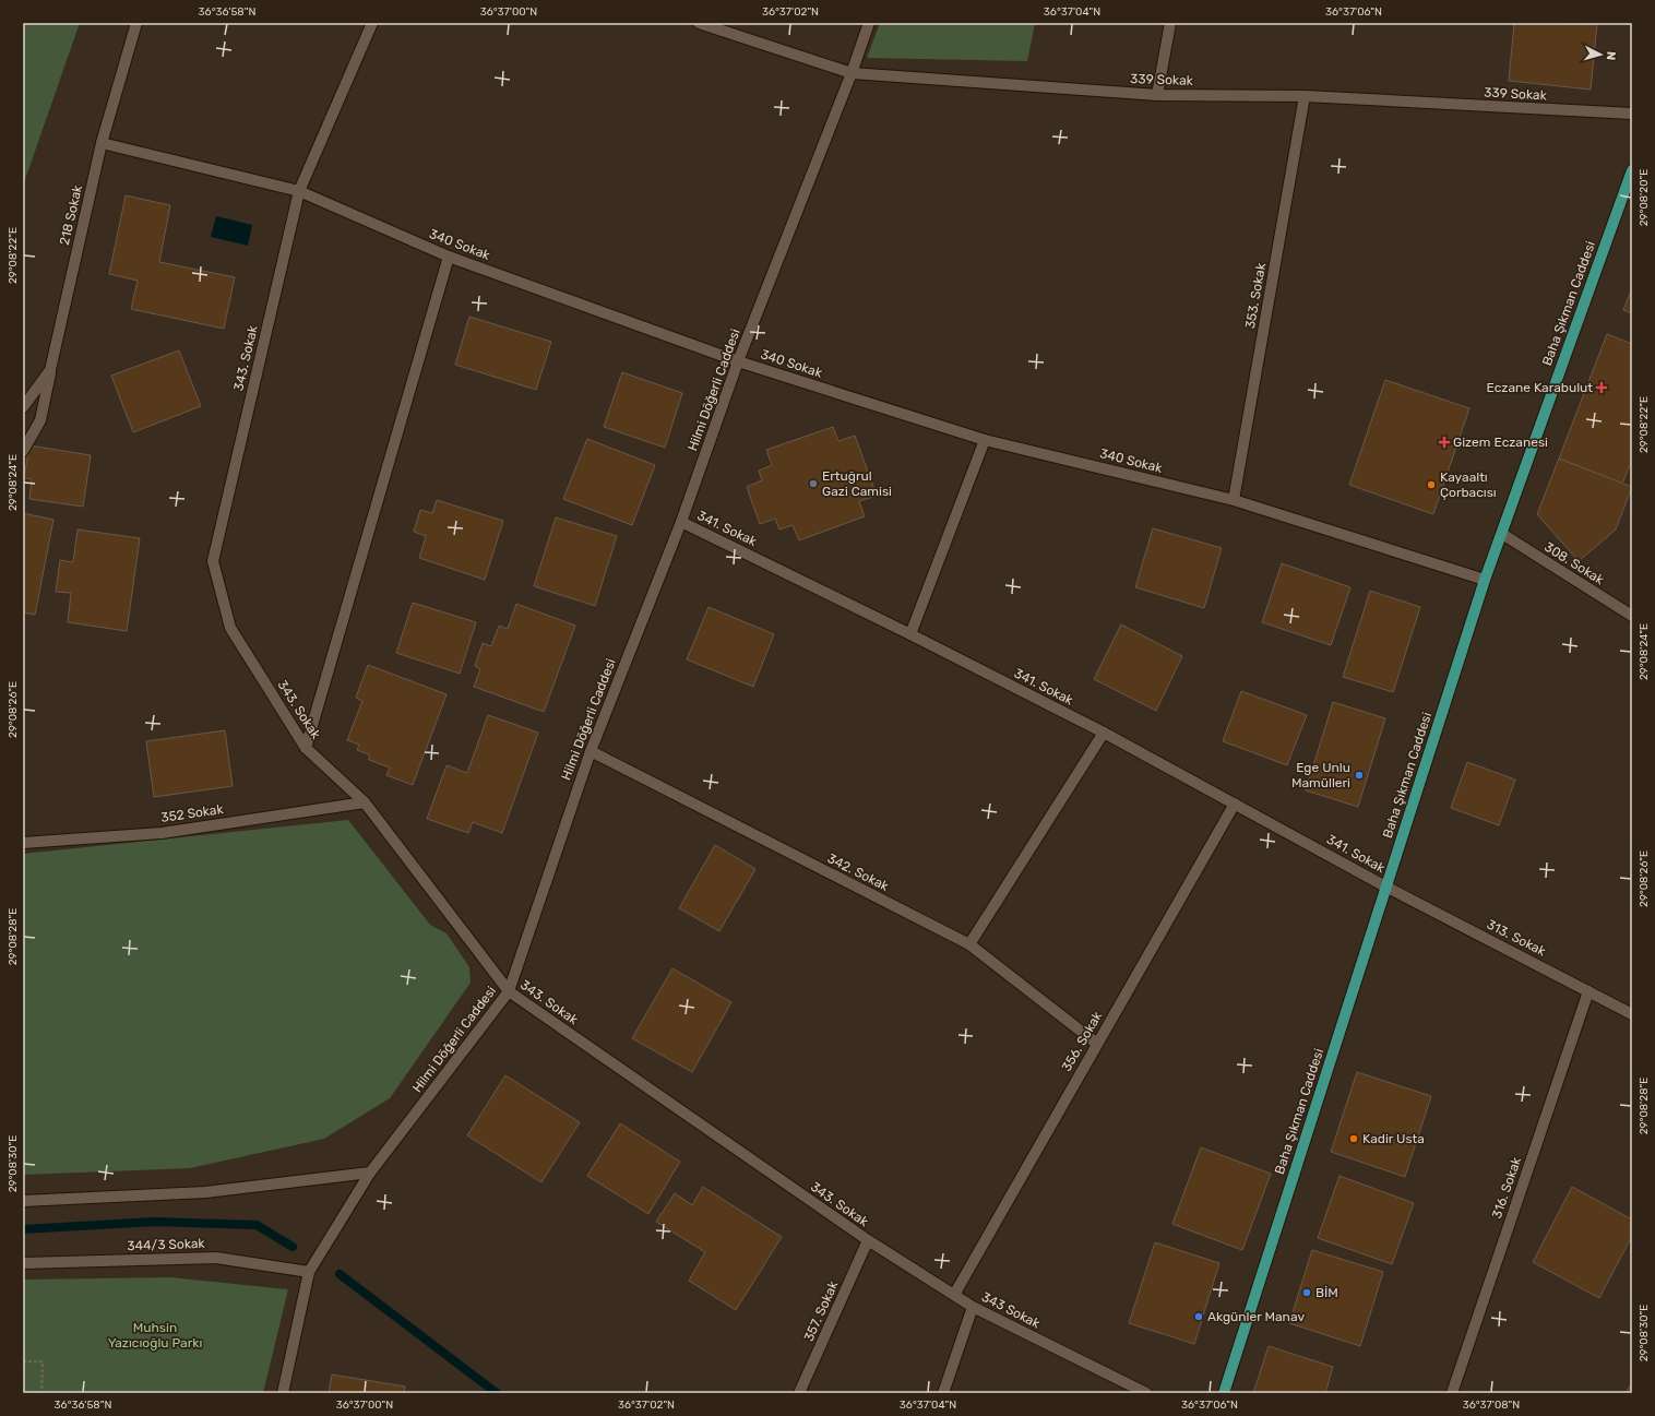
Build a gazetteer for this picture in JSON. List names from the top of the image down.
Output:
{
  "streets": {
    "main road": ["Baha Şıkman Caddesi"],
    "street": [
      "339 Sokak",
      "218 Sokak",
      "340 Sokak",
      "353. Sokak",
      "343. Sokak",
      "Hilmi Döğerli Caddesi",
      "341. Sokak",
      "308. Sokak",
      "352 Sokak",
      "342. Sokak",
      "313. Sokak",
      "356. Sokak",
      "316. Sokak",
      "344/3 Sokak",
      "343 Sokak",
      "357. Sokak"
    ]
  },
  "crossings": [
    ["339 Sokak", "353. Sokak"],
    ["339 Sokak", "Hilmi Döğerli Caddesi"],
    ["218 Sokak", "340 Sokak"],
    ["340 Sokak", "353. Sokak"],
    ["340 Sokak", "Baha Şıkman Caddesi"],
    ["340 Sokak", "343. Sokak"],
    ["340 Sokak", "Hilmi Döğerli Caddesi"],
    ["Baha Şıkman Caddesi", "341. Sokak"],
    ["Baha Şıkman Caddesi", "308. Sokak"],
    ["Baha Şıkman Caddesi", "313. Sokak"],
    ["343. Sokak", "Hilmi Döğerli Caddesi"],
    ["343. Sokak", "352 Sokak"],
    ["343. Sokak", "343 Sokak"],
    ["343. Sokak", "357. Sokak"],
    ["Hilmi Döğerli Caddesi", "341. Sokak"],
    ["Hilmi Döğerli Caddesi", "342. Sokak"],
    ["Hilmi Döğerli Caddesi", "344/3 Sokak"],
    ["341. Sokak", "313. Sokak"],
    ["341. Sokak", "356. Sokak"],
    ["342. Sokak", "356. Sokak"],
    ["313. Sokak", "316. Sokak"],
    ["356. Sokak", "343 Sokak"],
    ["343 Sokak", "357. Sokak"]
  ],
  "parks": ["Muhsin Yazıcıoğlu Parkı"],
  "places": {
    "health": ["Eczane Karabulut", "Gizem Eczanesi"],
    "other": [
      "Ertuğrul Gazi Camisi",
      "Kayaaltı Çorbacısı",
      "Ege Unlu Mamülleri",
      "Kadir Usta",
      "BİM",
      "Akgünler Manav"
    ]
  },
  "north": "right",
  "coordinates": [
    "36°36'58\"N",
    "36°37'00\"N",
    "36°37'02\"N",
    "36°37'04\"N",
    "36°37'06\"N",
    "29°08'20\"E",
    "29°08'22\"E",
    "29°08'24\"E",
    "29°08'26\"E",
    "29°08'28\"E",
    "29°08'30\"E",
    "36°37'08\"N"
  ]
}
